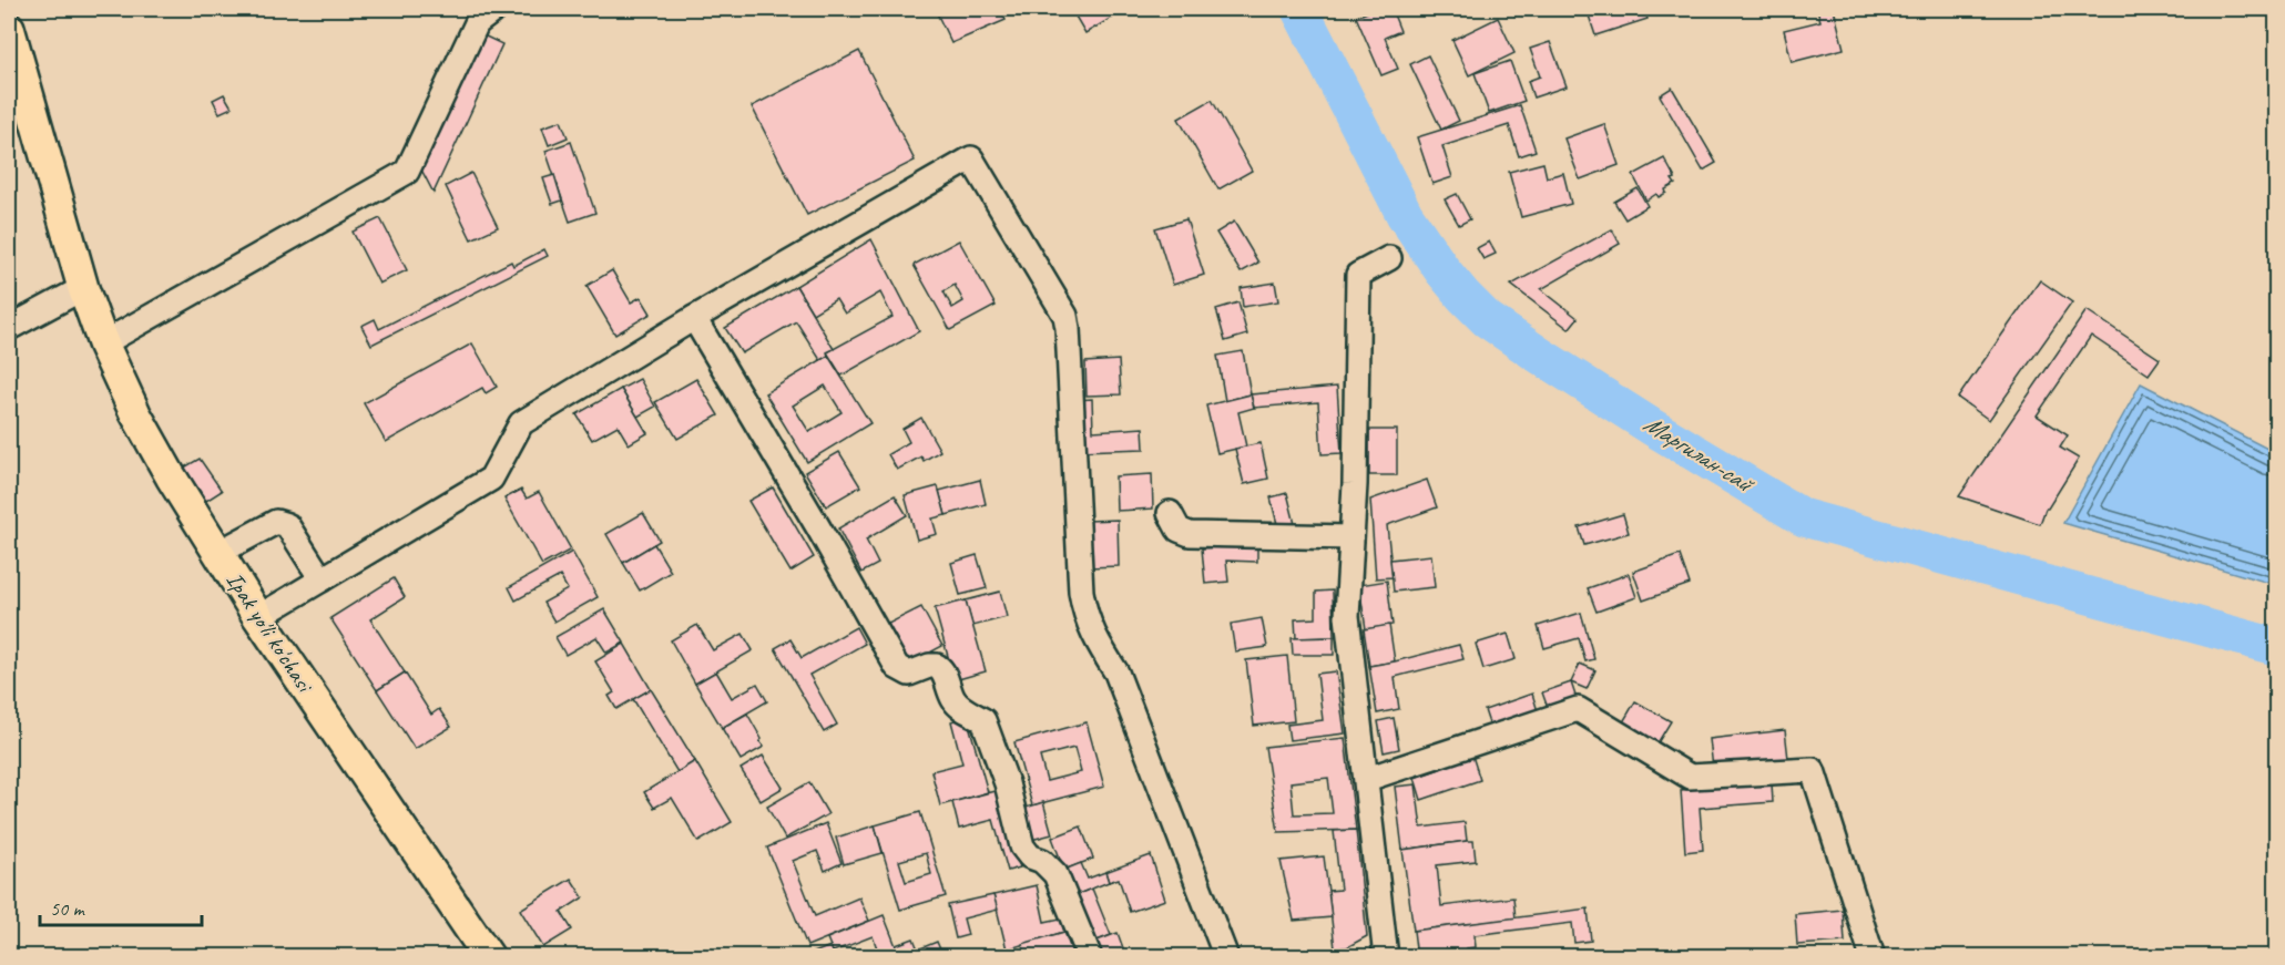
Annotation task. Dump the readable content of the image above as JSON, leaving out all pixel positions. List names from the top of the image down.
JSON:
{
  "streets": {
    "main road": ["Ipak yo'li ko'chasi"]
  },
  "water": ["Маргилан-сай"],
  "scale_bar": "50 m"
}
